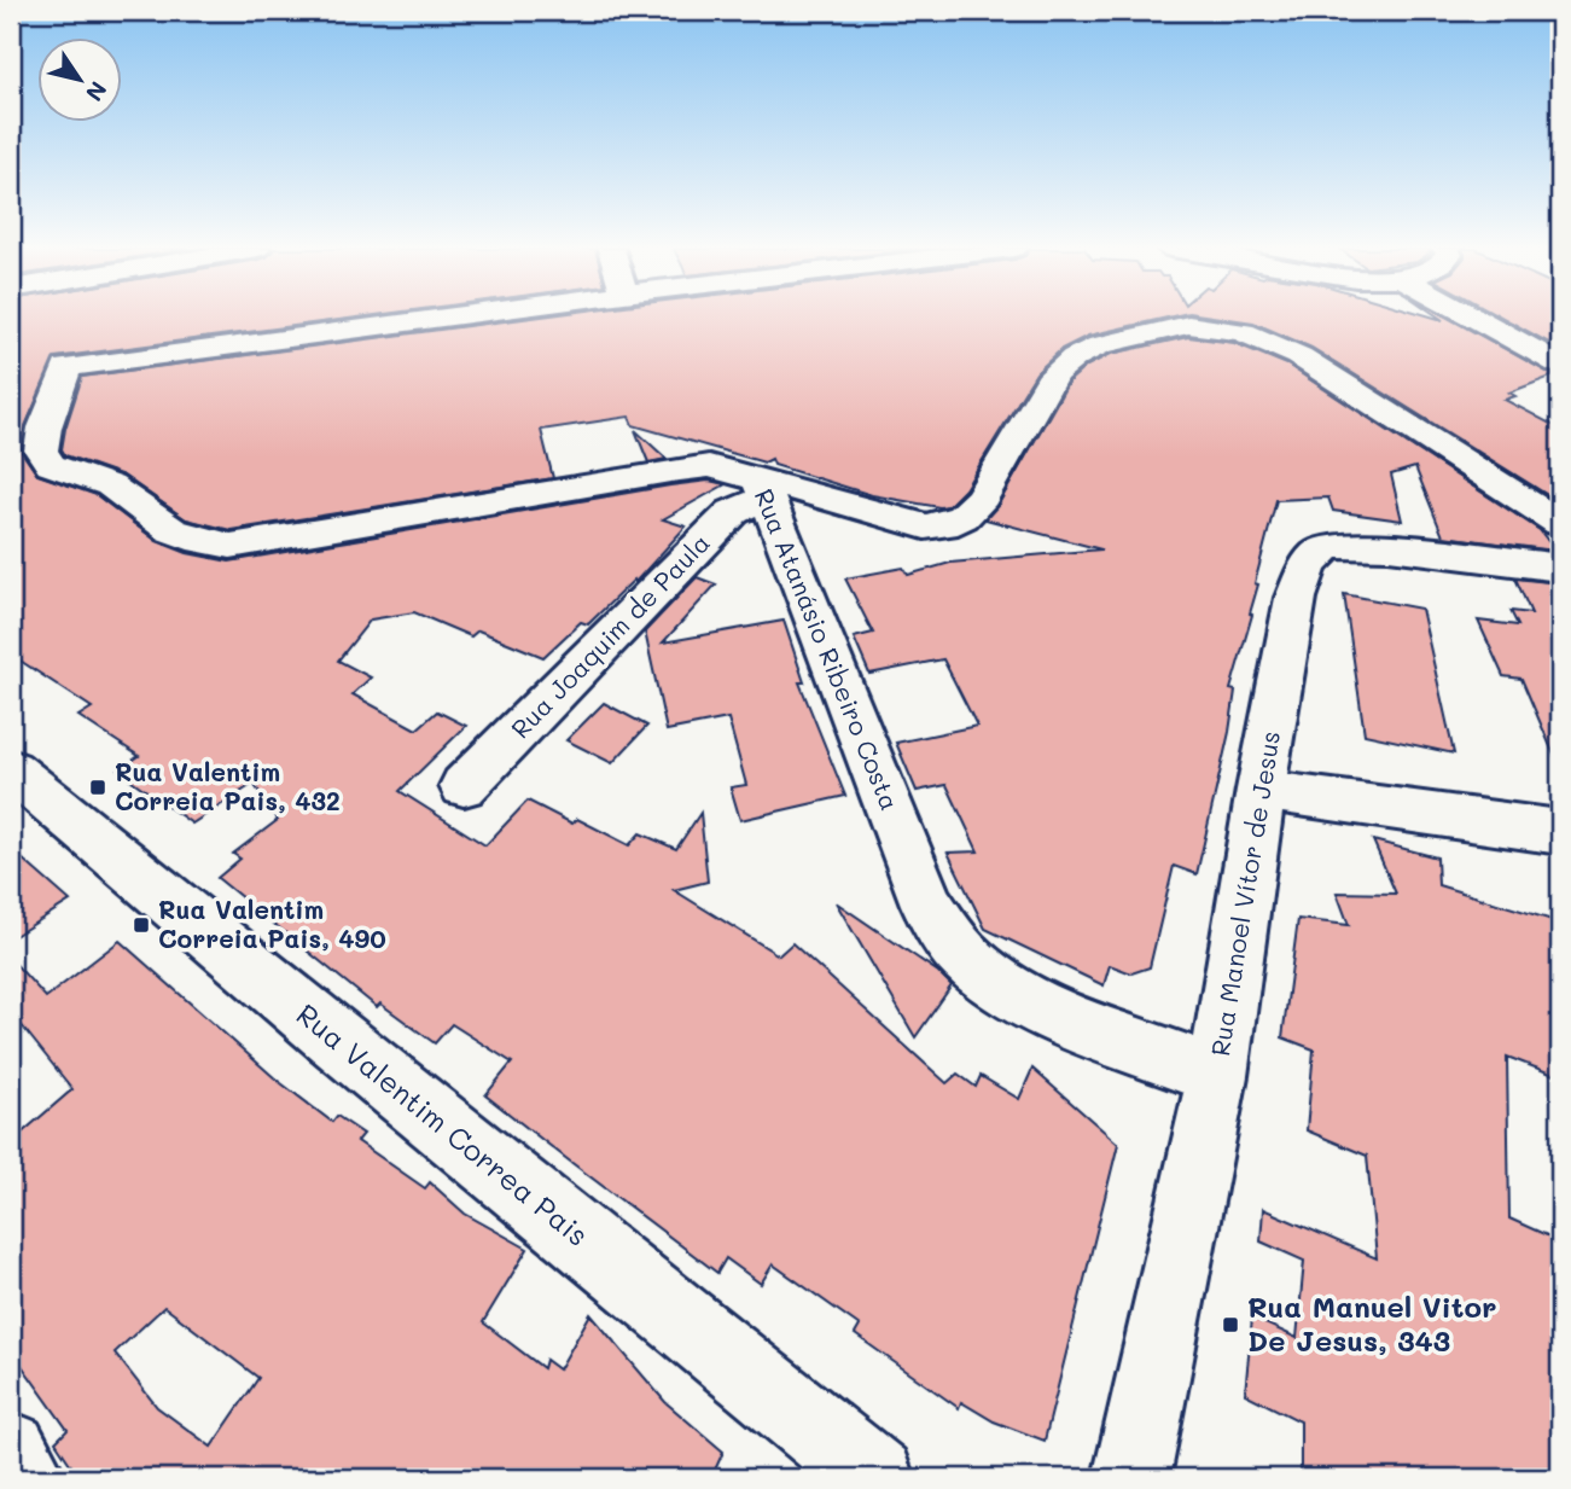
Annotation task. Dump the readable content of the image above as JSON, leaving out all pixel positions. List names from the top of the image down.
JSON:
{
  "streets": {
    "street": [
      "Rua Joaquim de Paula",
      "Rua Atanásio Ribeiro Costa",
      "Rua Manoel Vítor de Jesus",
      "Rua Valentim Correa Pais"
    ]
  },
  "crossings": [
    ["Rua Joaquim de Paula", "Rua Atanásio Ribeiro Costa"],
    ["Rua Atanásio Ribeiro Costa", "Rua Manoel Vítor de Jesus"]
  ],
  "places": {
    "transit": ["Rua Valentim Correia Pais, 432", "Rua Valentim Correia Pais, 490", "Rua Manuel Vitor De Jesus, 343"]
  },
  "north": "bottom right"
}
